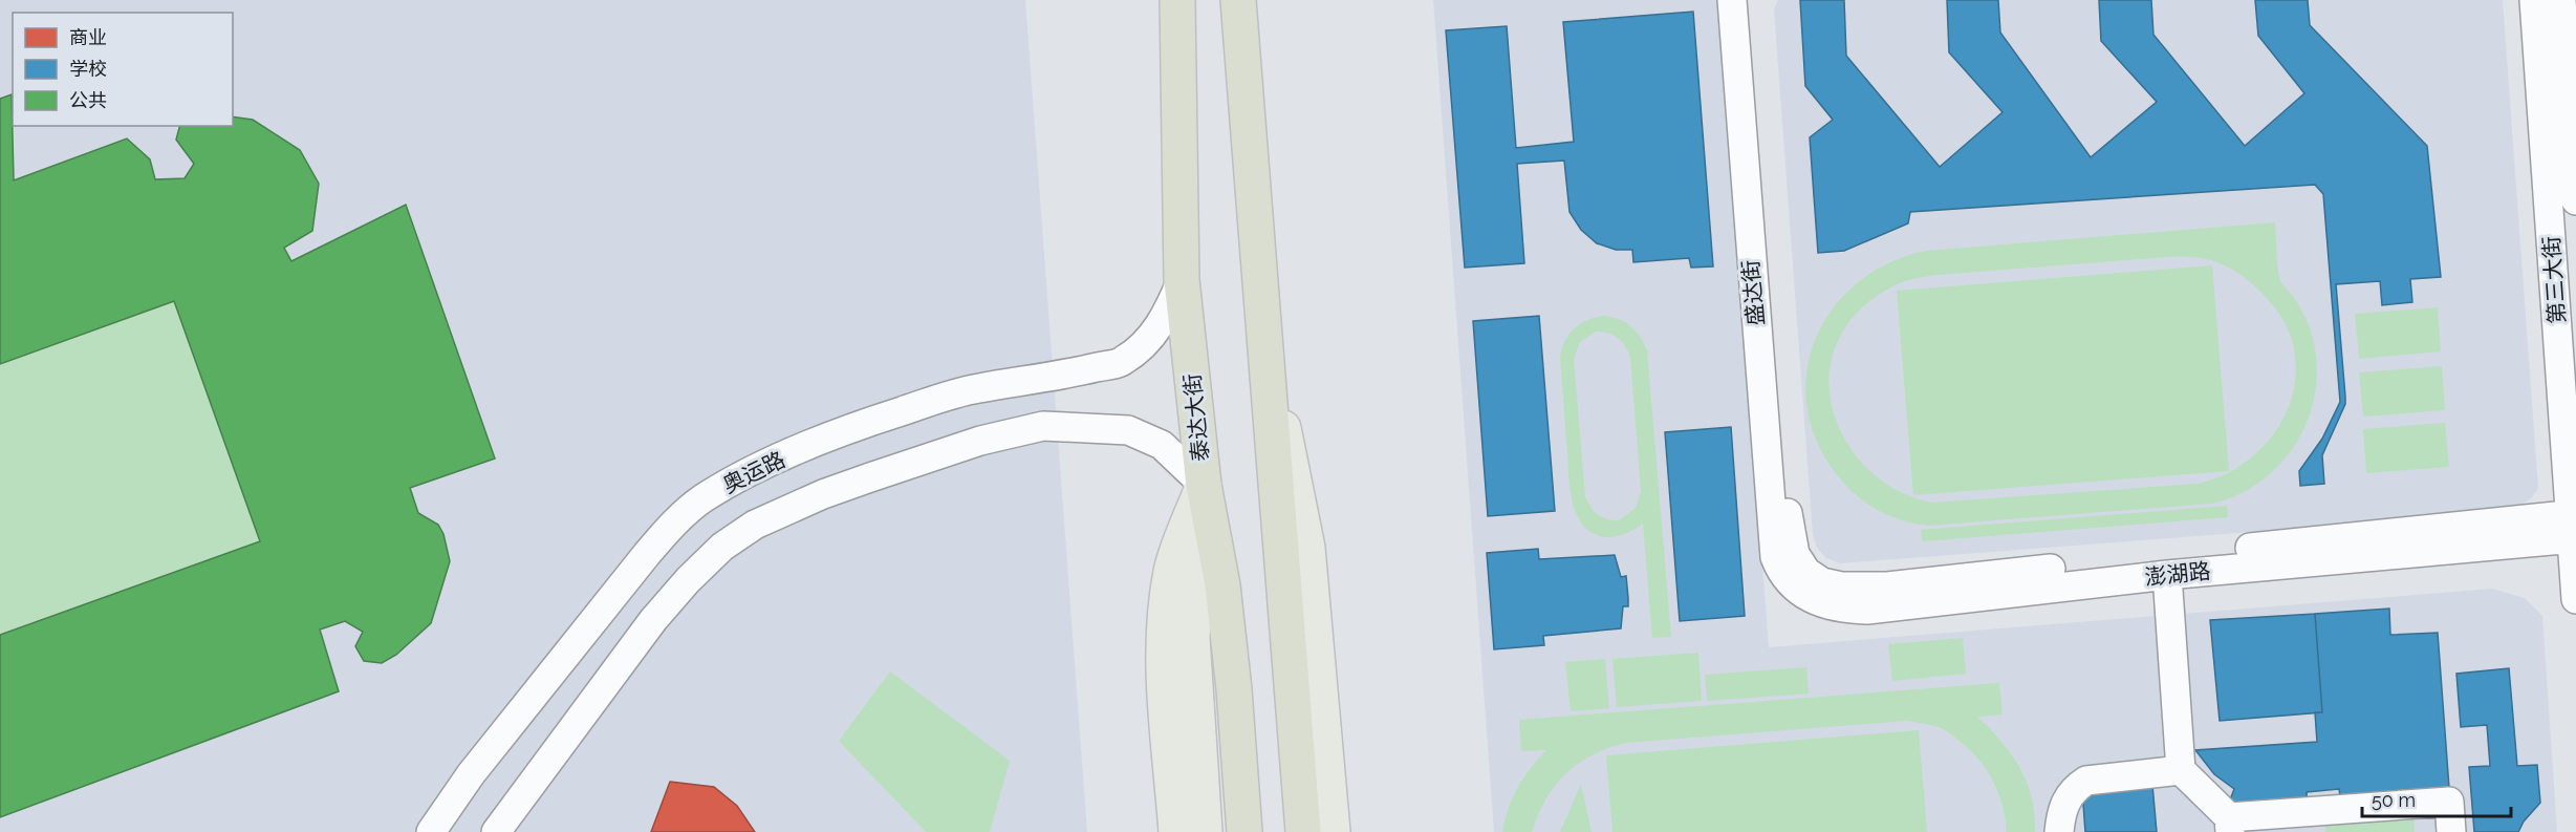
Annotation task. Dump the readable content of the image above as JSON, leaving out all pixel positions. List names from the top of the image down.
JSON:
{
  "streets": {
    "highway": ["泰达大街"],
    "street": [
      "第三大街",
      "盛达街",
      "奥运路",
      "澎湖路"
    ]
  },
  "crossings": [
    ["第三大街", "澎湖路"],
    ["盛达街", "澎湖路"],
    ["泰达大街", "奥运路"]
  ],
  "legend": ["商业", "学校", "公共"],
  "scale_bar": "50 m"
}
